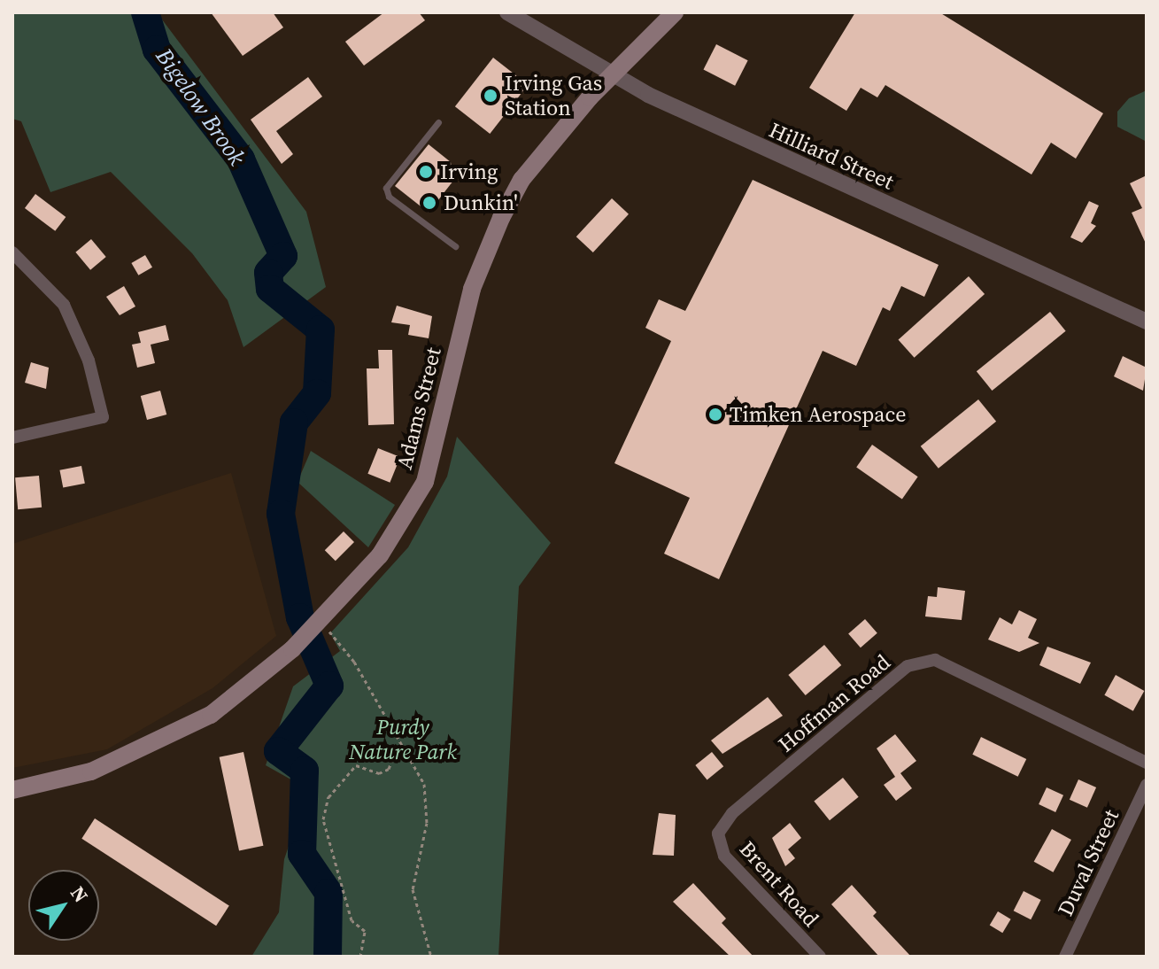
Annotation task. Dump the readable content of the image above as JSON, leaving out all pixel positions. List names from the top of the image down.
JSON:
{
  "streets": {
    "main road": ["Adams Street"],
    "street": [
      "Hilliard Street",
      "Hoffman Road",
      "Duval Street",
      "Brent Road"
    ]
  },
  "crossings": [
    ["Hilliard Street", "Adams Street"],
    ["Hoffman Road", "Brent Road"]
  ],
  "water": ["Bigelow Brook"],
  "parks": ["Purdy Nature Park"],
  "places": [
    "Irving Gas Station",
    "Irving",
    "Dunkin'",
    "Timken Aerospace"
  ],
  "north": "top right"
}
